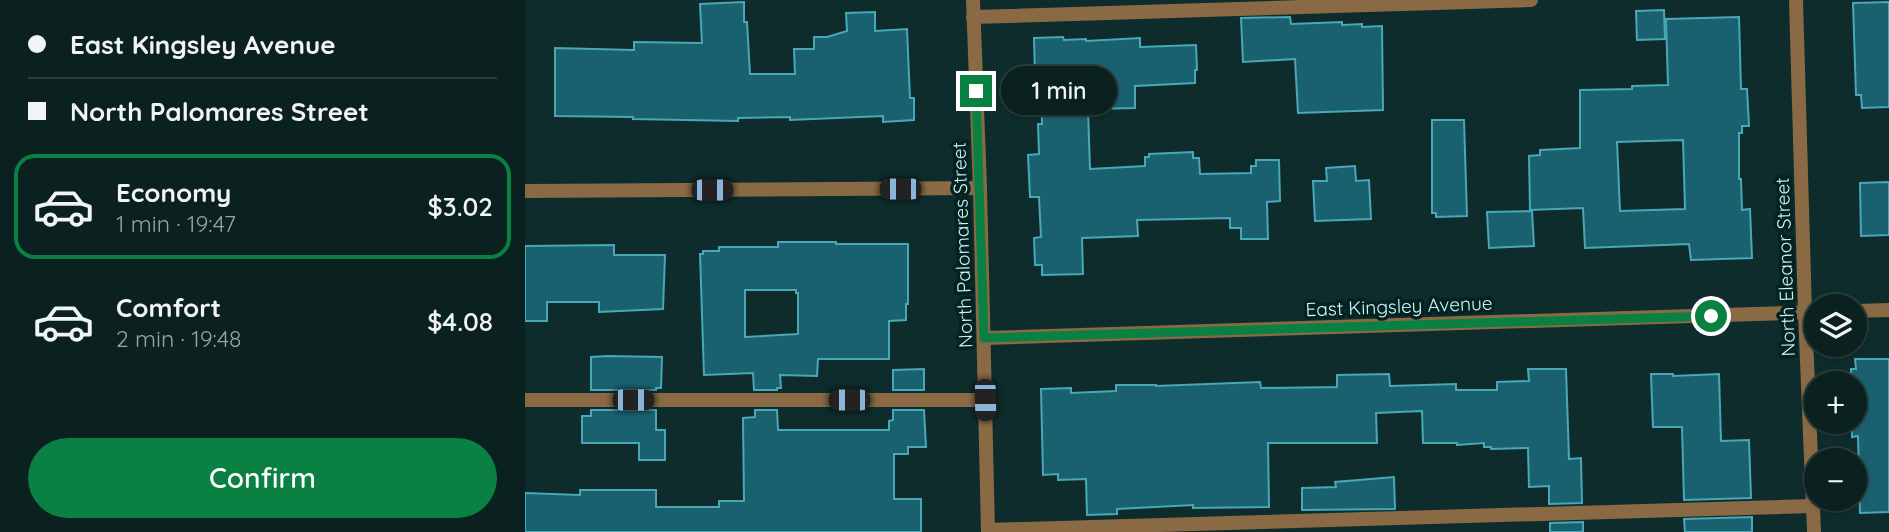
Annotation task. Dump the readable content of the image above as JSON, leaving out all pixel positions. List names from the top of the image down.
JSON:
{
  "streets": {
    "street": ["North Palomares Street", "North Eleanor Street", "East Kingsley Avenue"]
  },
  "crossings": [
    ["North Palomares Street", "East Kingsley Avenue"]
  ],
  "page": {
    "banner": ["East Kingsley Avenue", "North Palomares Street"],
    "bubble": "1 min",
    "list": [
      {
        "name": "Economy",
        "note": "1 min · 19:47",
        "value": "$3.02"
      },
      {
        "name": "Comfort",
        "note": "2 min · 19:48",
        "value": "$4.08"
      }
    ],
    "map_buttons": ["+", "−"],
    "buttons": "Confirm"
  }
}
